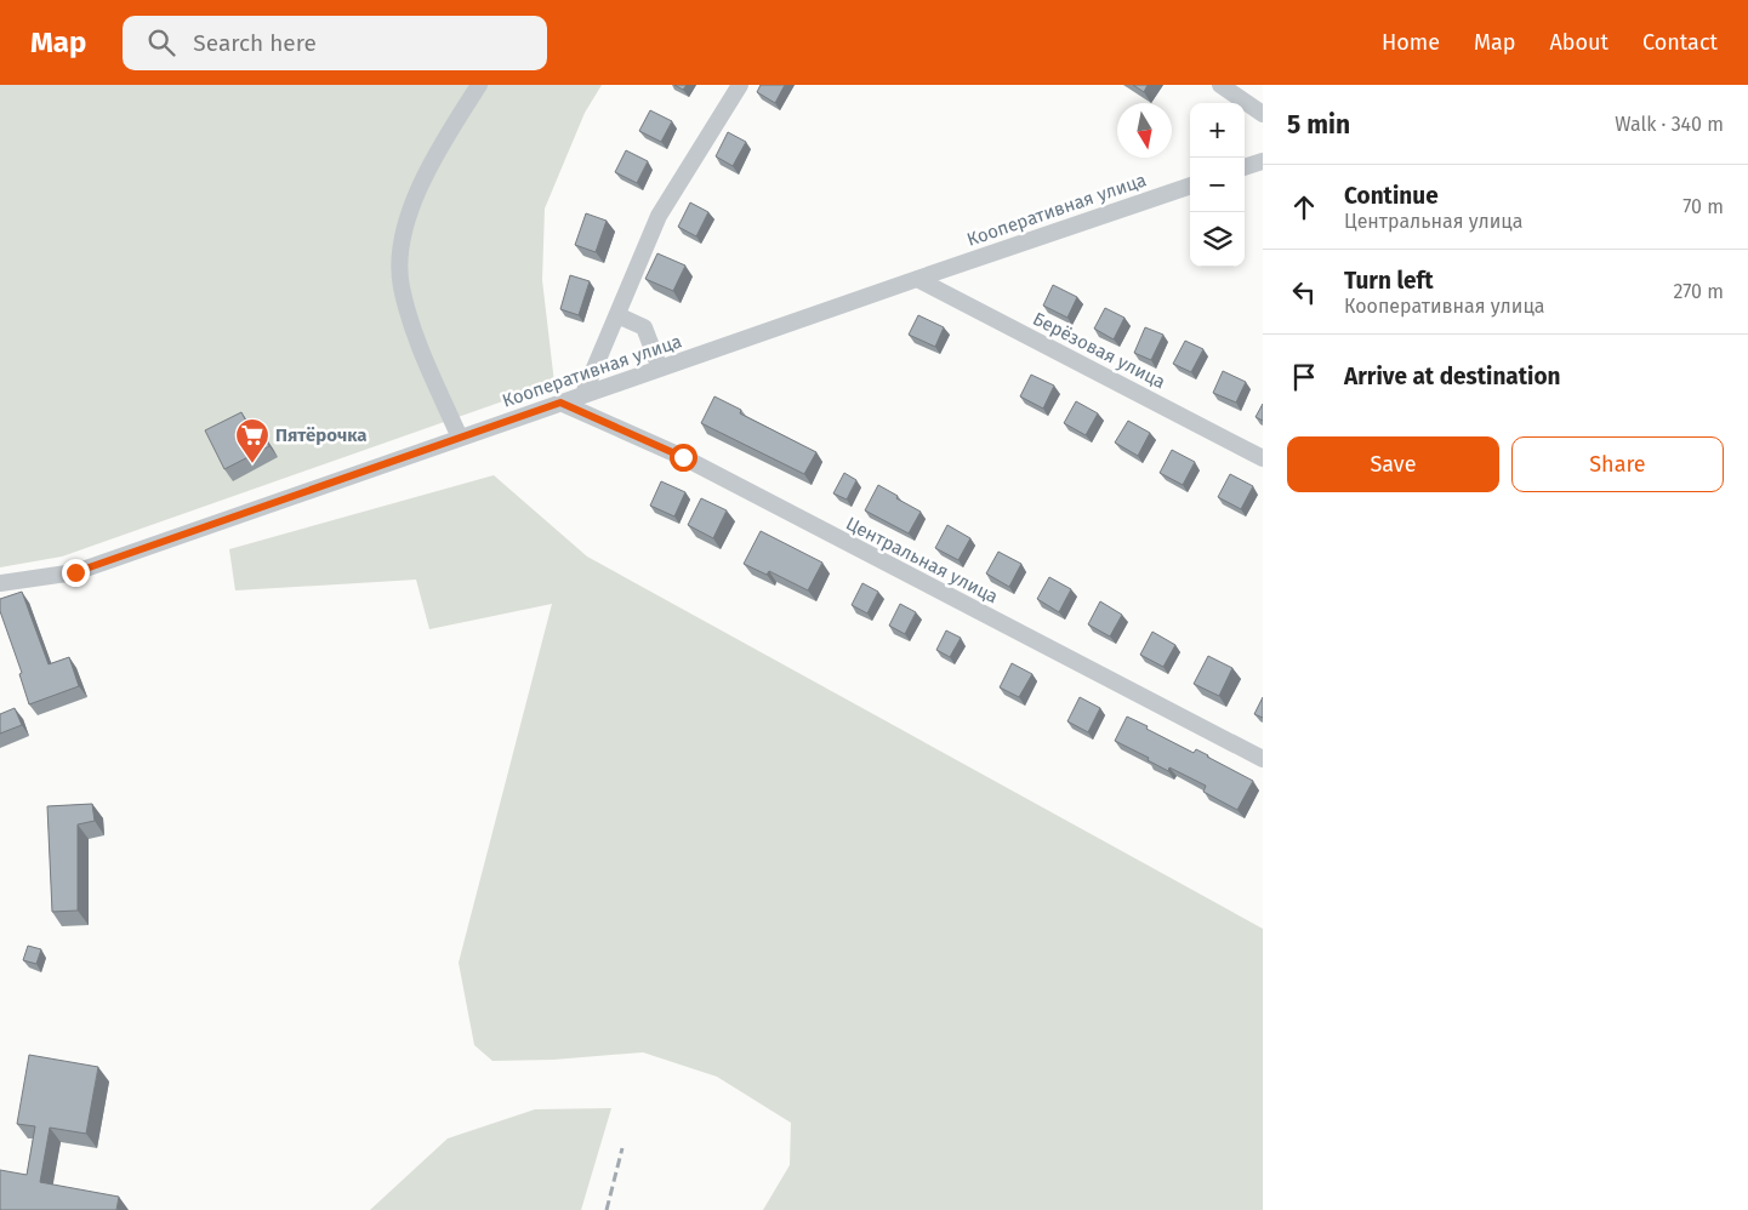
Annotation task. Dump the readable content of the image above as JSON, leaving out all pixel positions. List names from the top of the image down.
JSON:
{
  "streets": {
    "street": ["Кооперативная улица", "Берёзовая улица", "Центральная улица"]
  },
  "crossings": [
    ["Кооперативная улица", "Берёзовая улица"],
    ["Кооперативная улица", "Центральная улица"]
  ],
  "places": {
    "supermarket": ["Пятёрочка"]
  },
  "north": "bottom",
  "page": {
    "header": "Map",
    "search": "Search here",
    "nav": [
      "Home",
      "Map",
      "About",
      "Contact"
    ],
    "heading": ["5 min", "Walk · 340 m"],
    "map_buttons": ["+", "−"],
    "list": [
      ["Continue", "Центральная улица", "70 m"],
      ["Turn left", "Кооперативная улица", "270 m"],
      "Arrive at destination"
    ],
    "buttons": ["Save", "Share"]
  }
}
